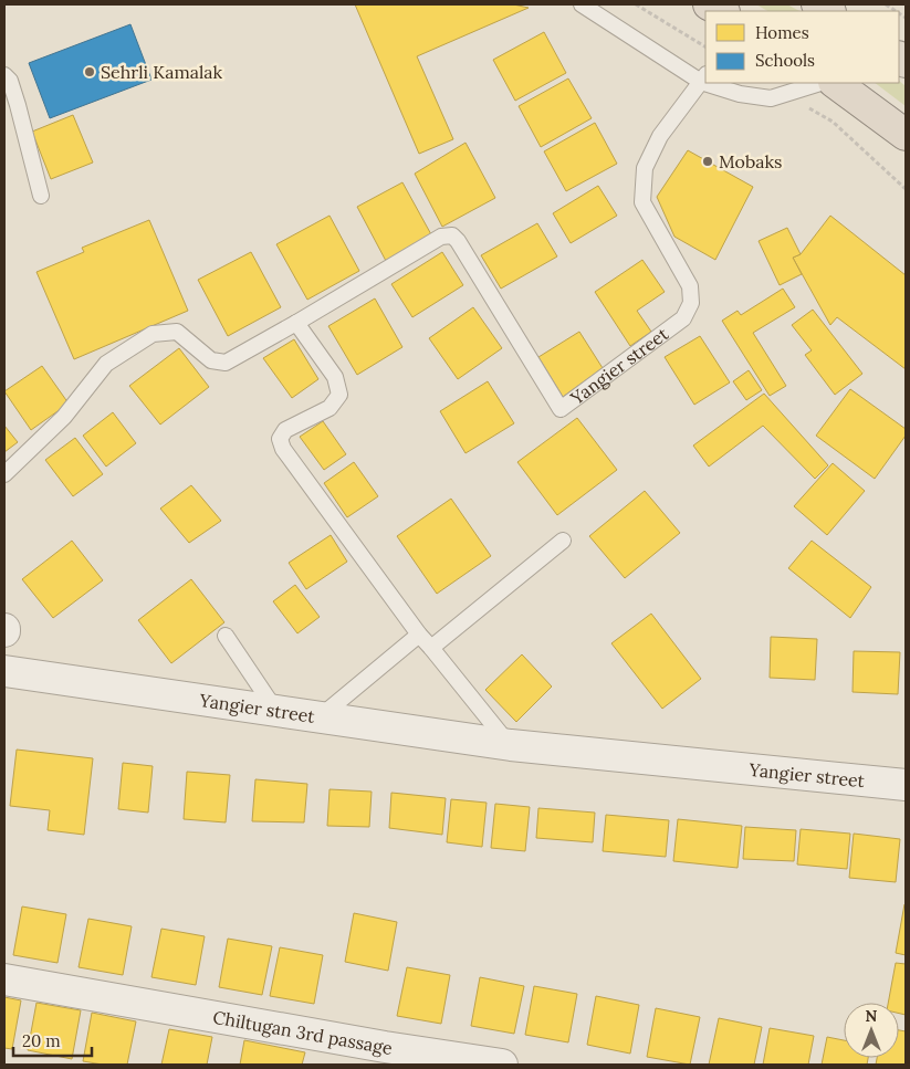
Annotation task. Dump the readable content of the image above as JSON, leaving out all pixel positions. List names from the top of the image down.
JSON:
{
  "streets": {
    "street": ["Yangier street", "Chiltugan 3rd passage"]
  },
  "places": ["Sehrli Kamalak", "Mobaks"],
  "legend": ["Homes", "Schools"],
  "scale_bar": "20 m",
  "north": "top"
}
